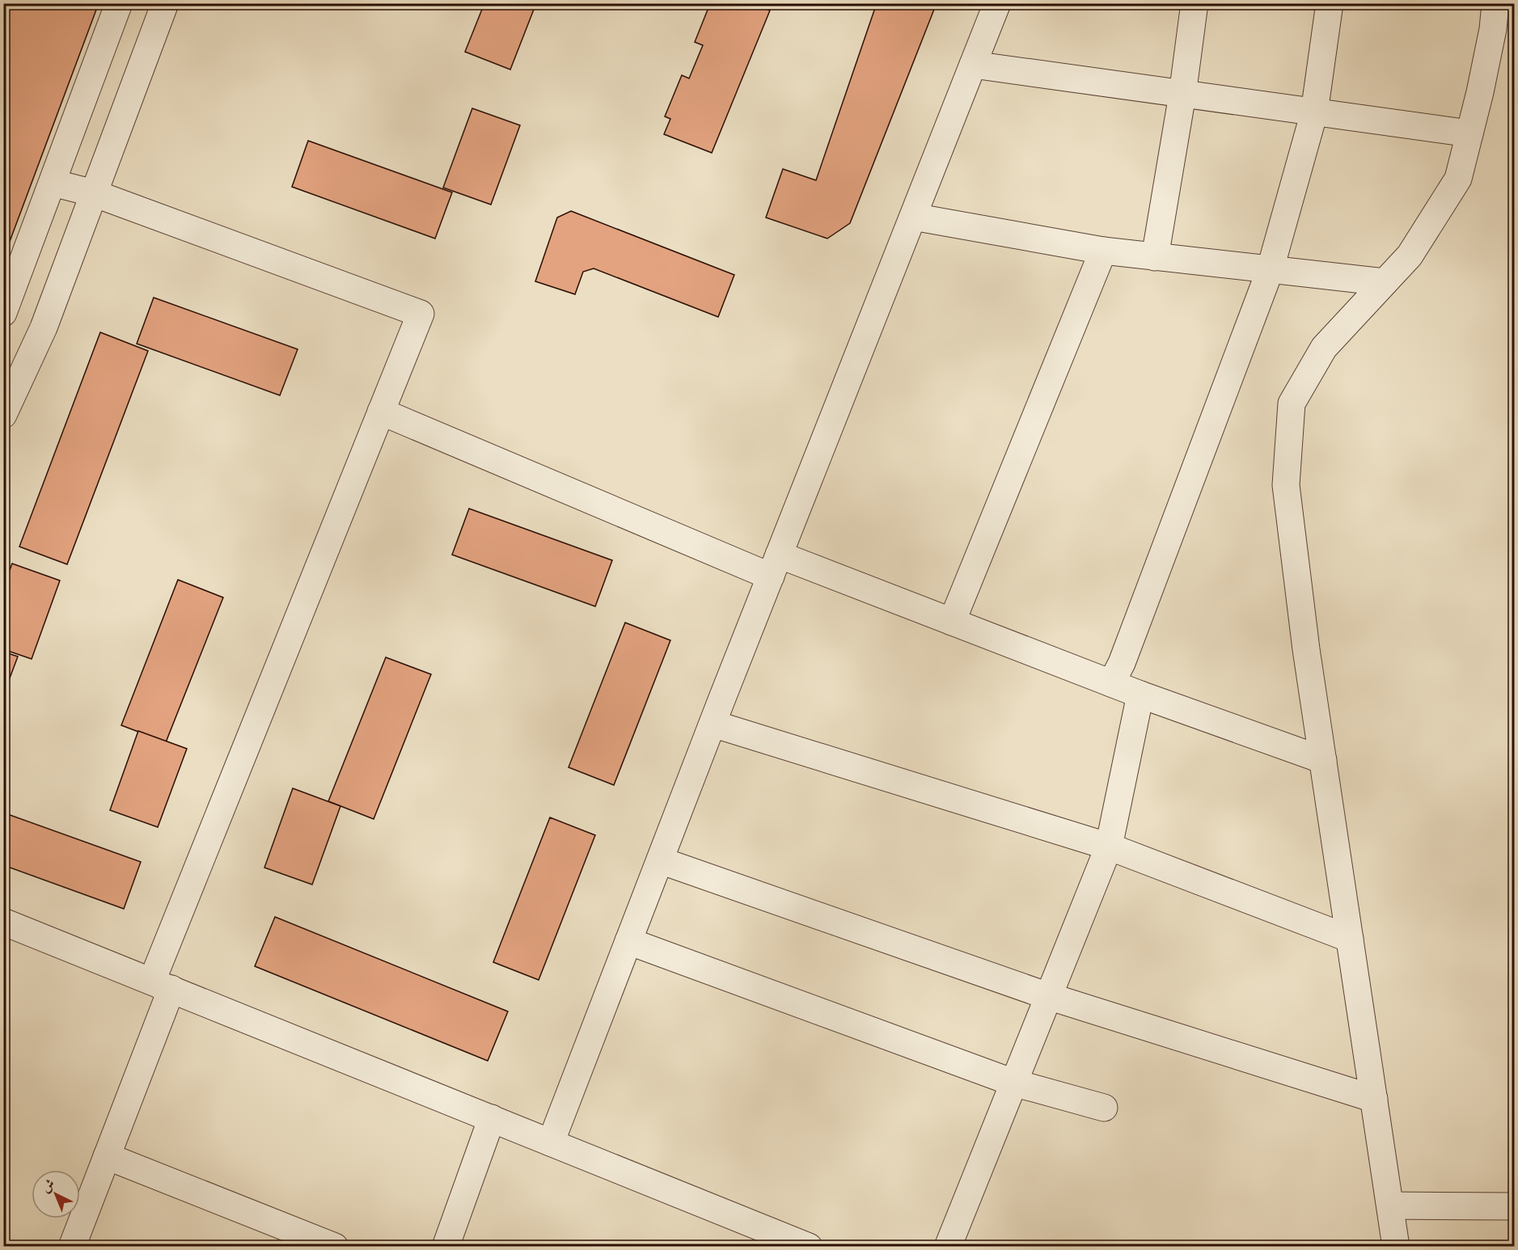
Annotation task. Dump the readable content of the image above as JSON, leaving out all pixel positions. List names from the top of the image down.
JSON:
{
  "north": "top left"
}
